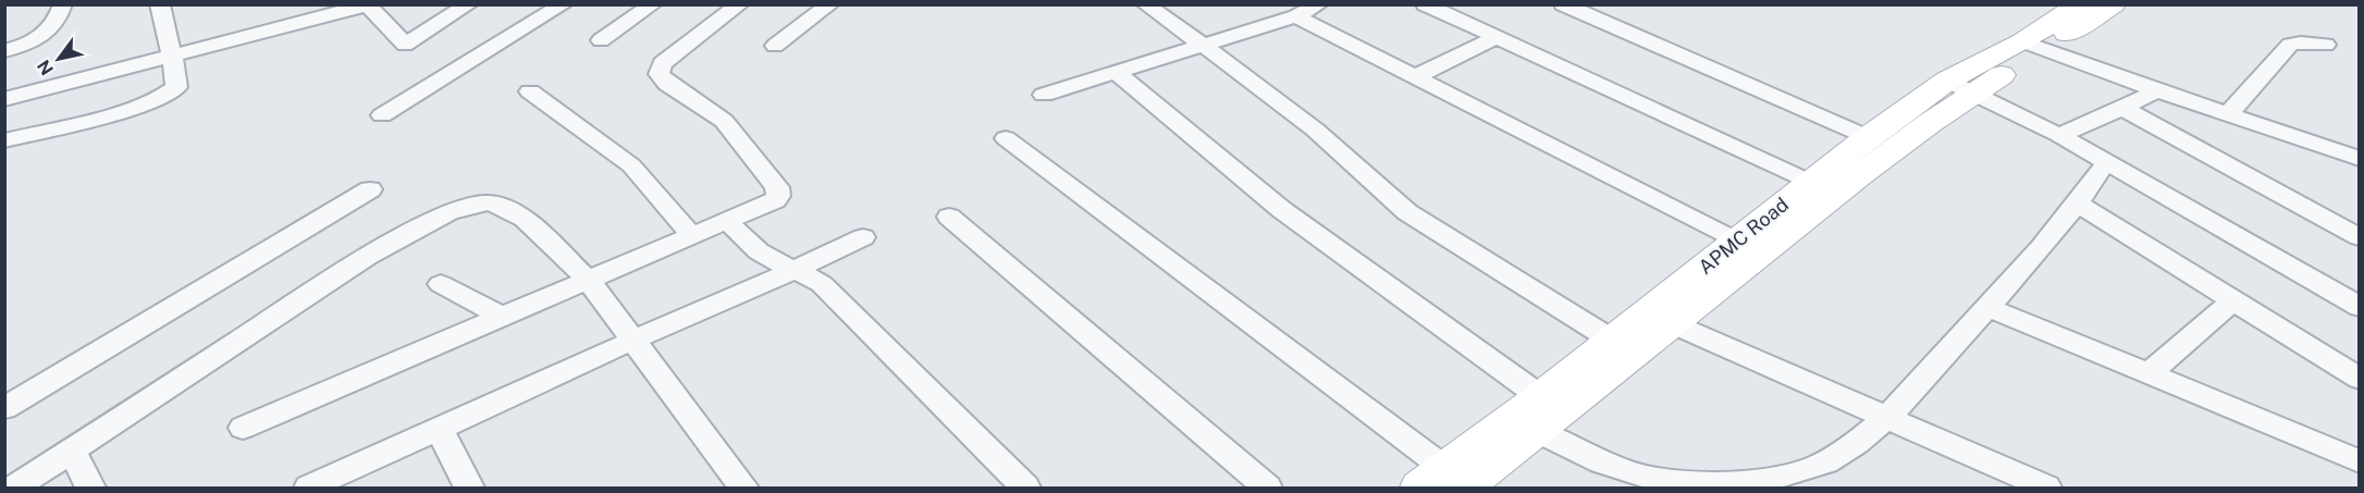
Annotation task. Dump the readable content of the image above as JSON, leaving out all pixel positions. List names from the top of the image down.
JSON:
{
  "streets": {
    "street": ["APMC Road"]
  },
  "north": "bottom left"
}
